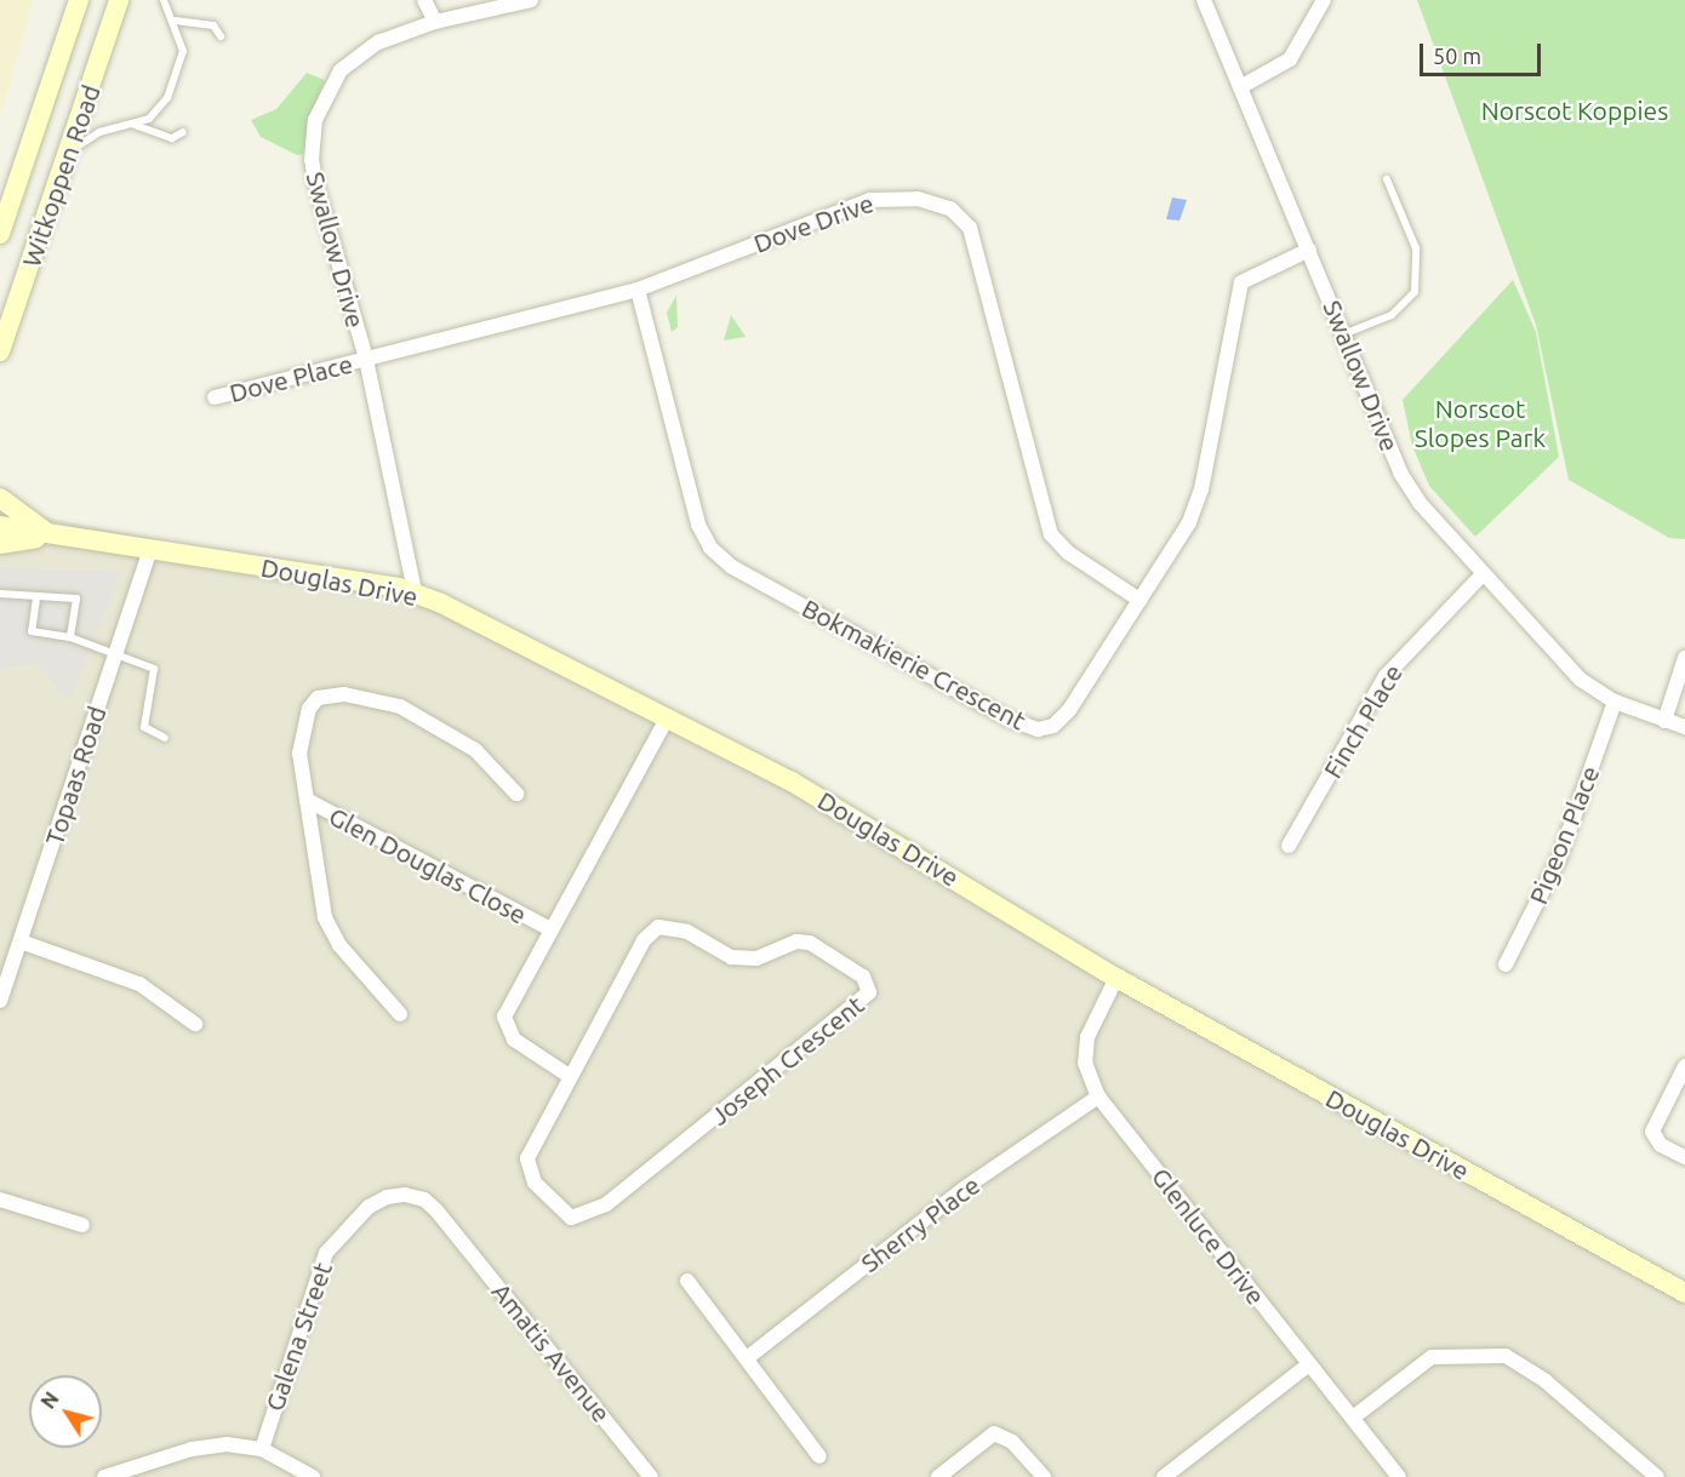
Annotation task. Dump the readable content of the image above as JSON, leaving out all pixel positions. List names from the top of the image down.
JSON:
{
  "streets": {
    "street": [
      "Witkoppen Road",
      "Dove Drive",
      "Swallow Drive",
      "Dove Place",
      "Douglas Drive",
      "Bokmakierie Crescent",
      "Finch Place",
      "Topaas Road",
      "Pigeon Place",
      "Glen Douglas Close",
      "Joseph Crescent",
      "Sherry Place",
      "Glenluce Drive",
      "Galena Street",
      "Amatis Avenue"
    ]
  },
  "crossings": [
    ["Dove Drive", "Swallow Drive"],
    ["Dove Drive", "Dove Place"],
    ["Dove Drive", "Bokmakierie Crescent"],
    ["Swallow Drive", "Dove Place"],
    ["Swallow Drive", "Douglas Drive"],
    ["Swallow Drive", "Bokmakierie Crescent"],
    ["Swallow Drive", "Finch Place"],
    ["Swallow Drive", "Pigeon Place"],
    ["Douglas Drive", "Topaas Road"],
    ["Douglas Drive", "Glenluce Drive"],
    ["Sherry Place", "Glenluce Drive"],
    ["Galena Street", "Amatis Avenue"]
  ],
  "parks": ["Norscot Koppies", "Norscot Slopes Park"],
  "scale_bar": "50 m",
  "north": "top left"
}
